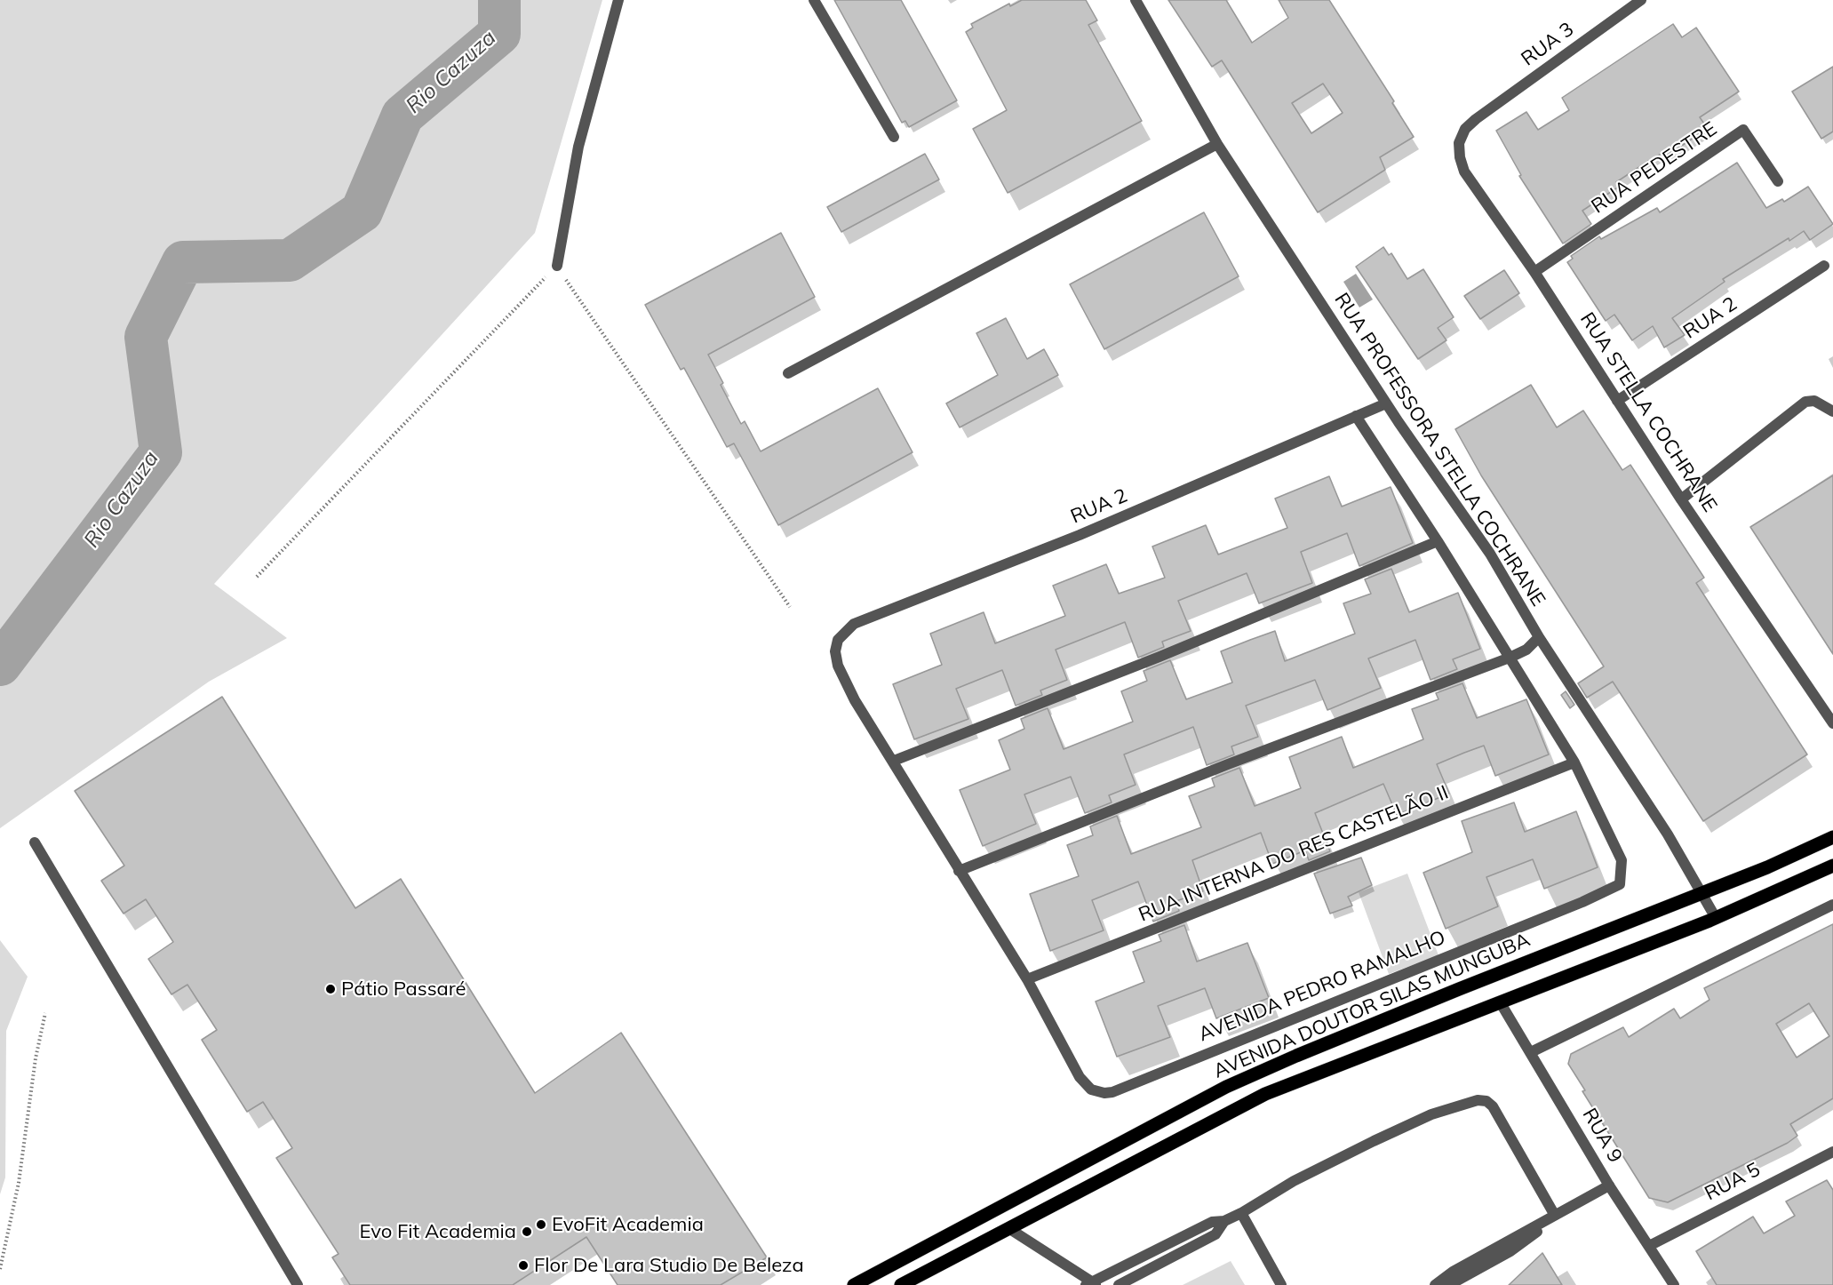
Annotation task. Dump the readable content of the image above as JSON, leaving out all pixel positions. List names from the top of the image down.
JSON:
{
  "streets": {
    "main road": ["AVENIDA DOUTOR SILAS MUNGUBA"],
    "street": [
      "RUA 3",
      "RUA PEDESTRE",
      "RUA 2",
      "RUA STELLA COCHRANE",
      "RUA PROFESSORA STELLA COCHRANE",
      "RUA INTERNA DO RES CASTELÃO II",
      "AVENIDA PEDRO RAMALHO",
      "RUA 9",
      "RUA 5"
    ]
  },
  "crossings": [
    ["RUA 3", "RUA STELLA COCHRANE"],
    ["RUA PEDESTRE", "RUA STELLA COCHRANE"],
    ["RUA 2", "RUA STELLA COCHRANE"],
    ["RUA 2", "RUA PROFESSORA STELLA COCHRANE"],
    ["RUA PROFESSORA STELLA COCHRANE", "AVENIDA DOUTOR SILAS MUNGUBA"],
    ["RUA INTERNA DO RES CASTELÃO II", "AVENIDA PEDRO RAMALHO"],
    ["AVENIDA DOUTOR SILAS MUNGUBA", "RUA 9"],
    ["RUA 9", "RUA 5"]
  ],
  "water": ["Rio Cazuza"],
  "places": [
    "Pátio Passaré",
    "EvoFit Academia",
    "Evo Fit Academia",
    "Flor De Lara Studio De Beleza"
  ]
}
